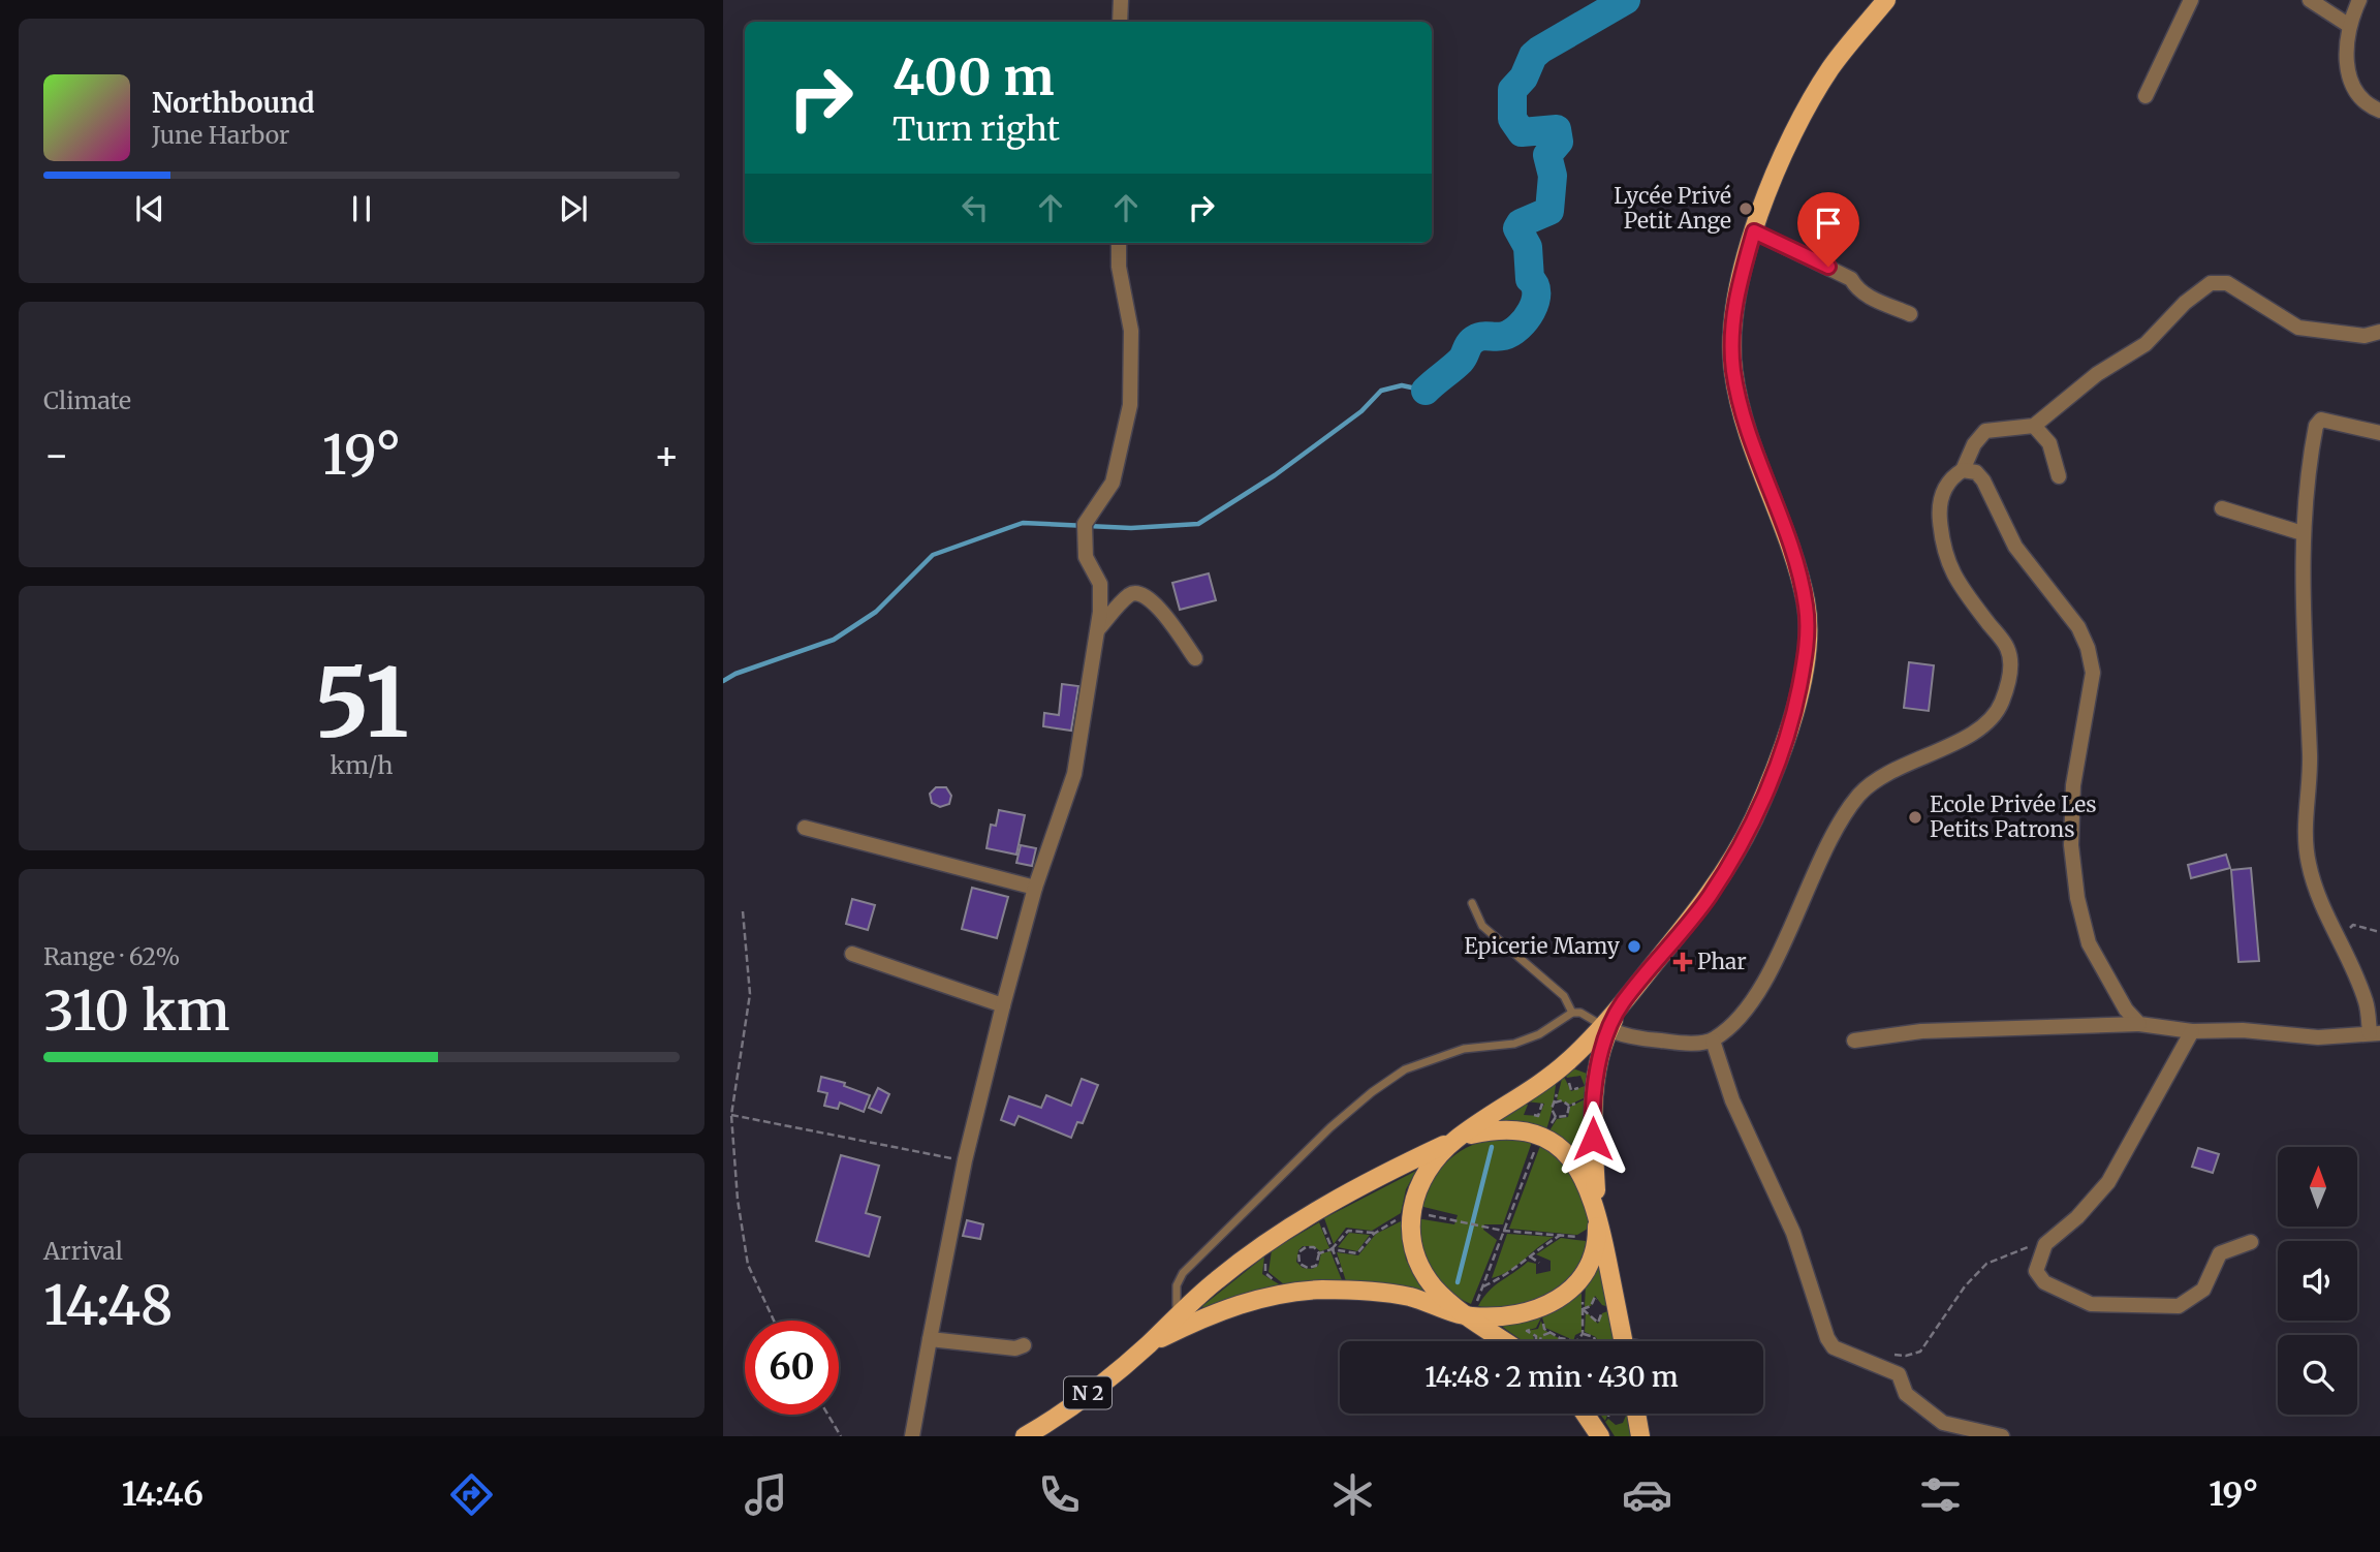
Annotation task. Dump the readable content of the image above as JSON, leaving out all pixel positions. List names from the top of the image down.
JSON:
{
  "streets": {
    "main road": ["N 2"]
  },
  "places": {
    "other": ["Lycée Privé Petit Ange", "Ecole Privée Les Petits Patrons", "Epicerie Mamy"],
    "health": ["Phar"]
  },
  "north": "top",
  "page": {
    "turn": ["400 m", "Turn right"],
    "song": ["Northbound", "June Harbor"],
    "tile": [
      "Climate",
      ["51", "km/h"],
      ["Range · 62%", "310 km"],
      ["Arrival", "14:48"]
    ],
    "heat": ["−", "19°", "+"],
    "limit": "60",
    "trip": "14:48 · 2 min · 430 m",
    "tabs": ["14:46", "19°"]
  }
}
